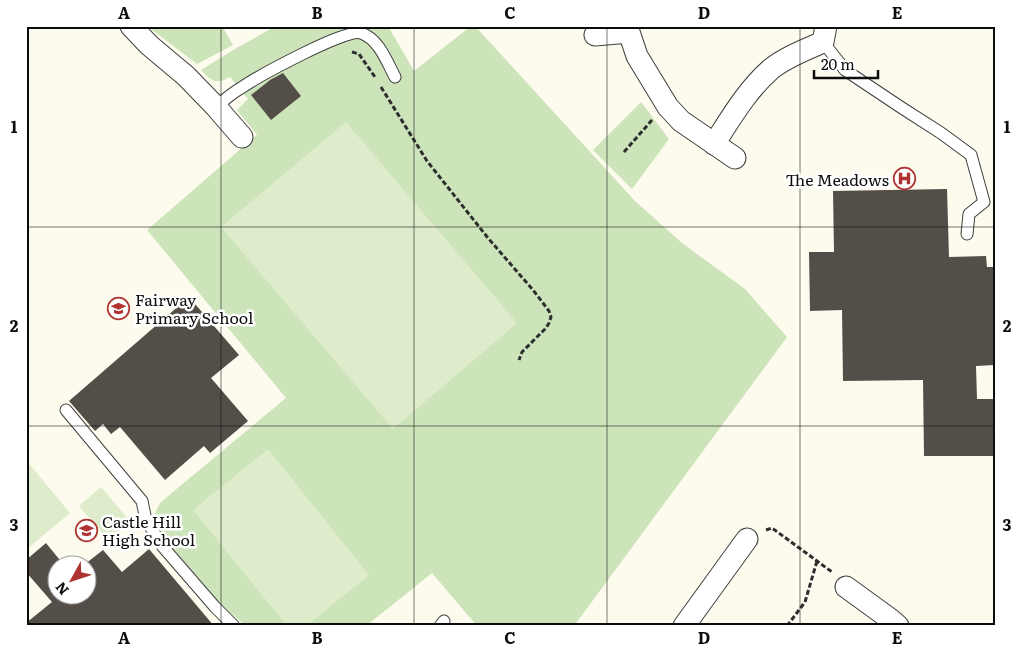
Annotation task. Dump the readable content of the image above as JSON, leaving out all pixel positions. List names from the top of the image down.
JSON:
{
  "places": {
    "hospital": ["The Meadows"],
    "school or university": ["Fairway Primary School", "Castle Hill High School"]
  },
  "scale_bar": "20 m",
  "north": "bottom left",
  "grid": {
    "columns": [
      "A",
      "B",
      "C",
      "D",
      "E"
    ],
    "rows": ["1", "2", "3"]
  }
}
